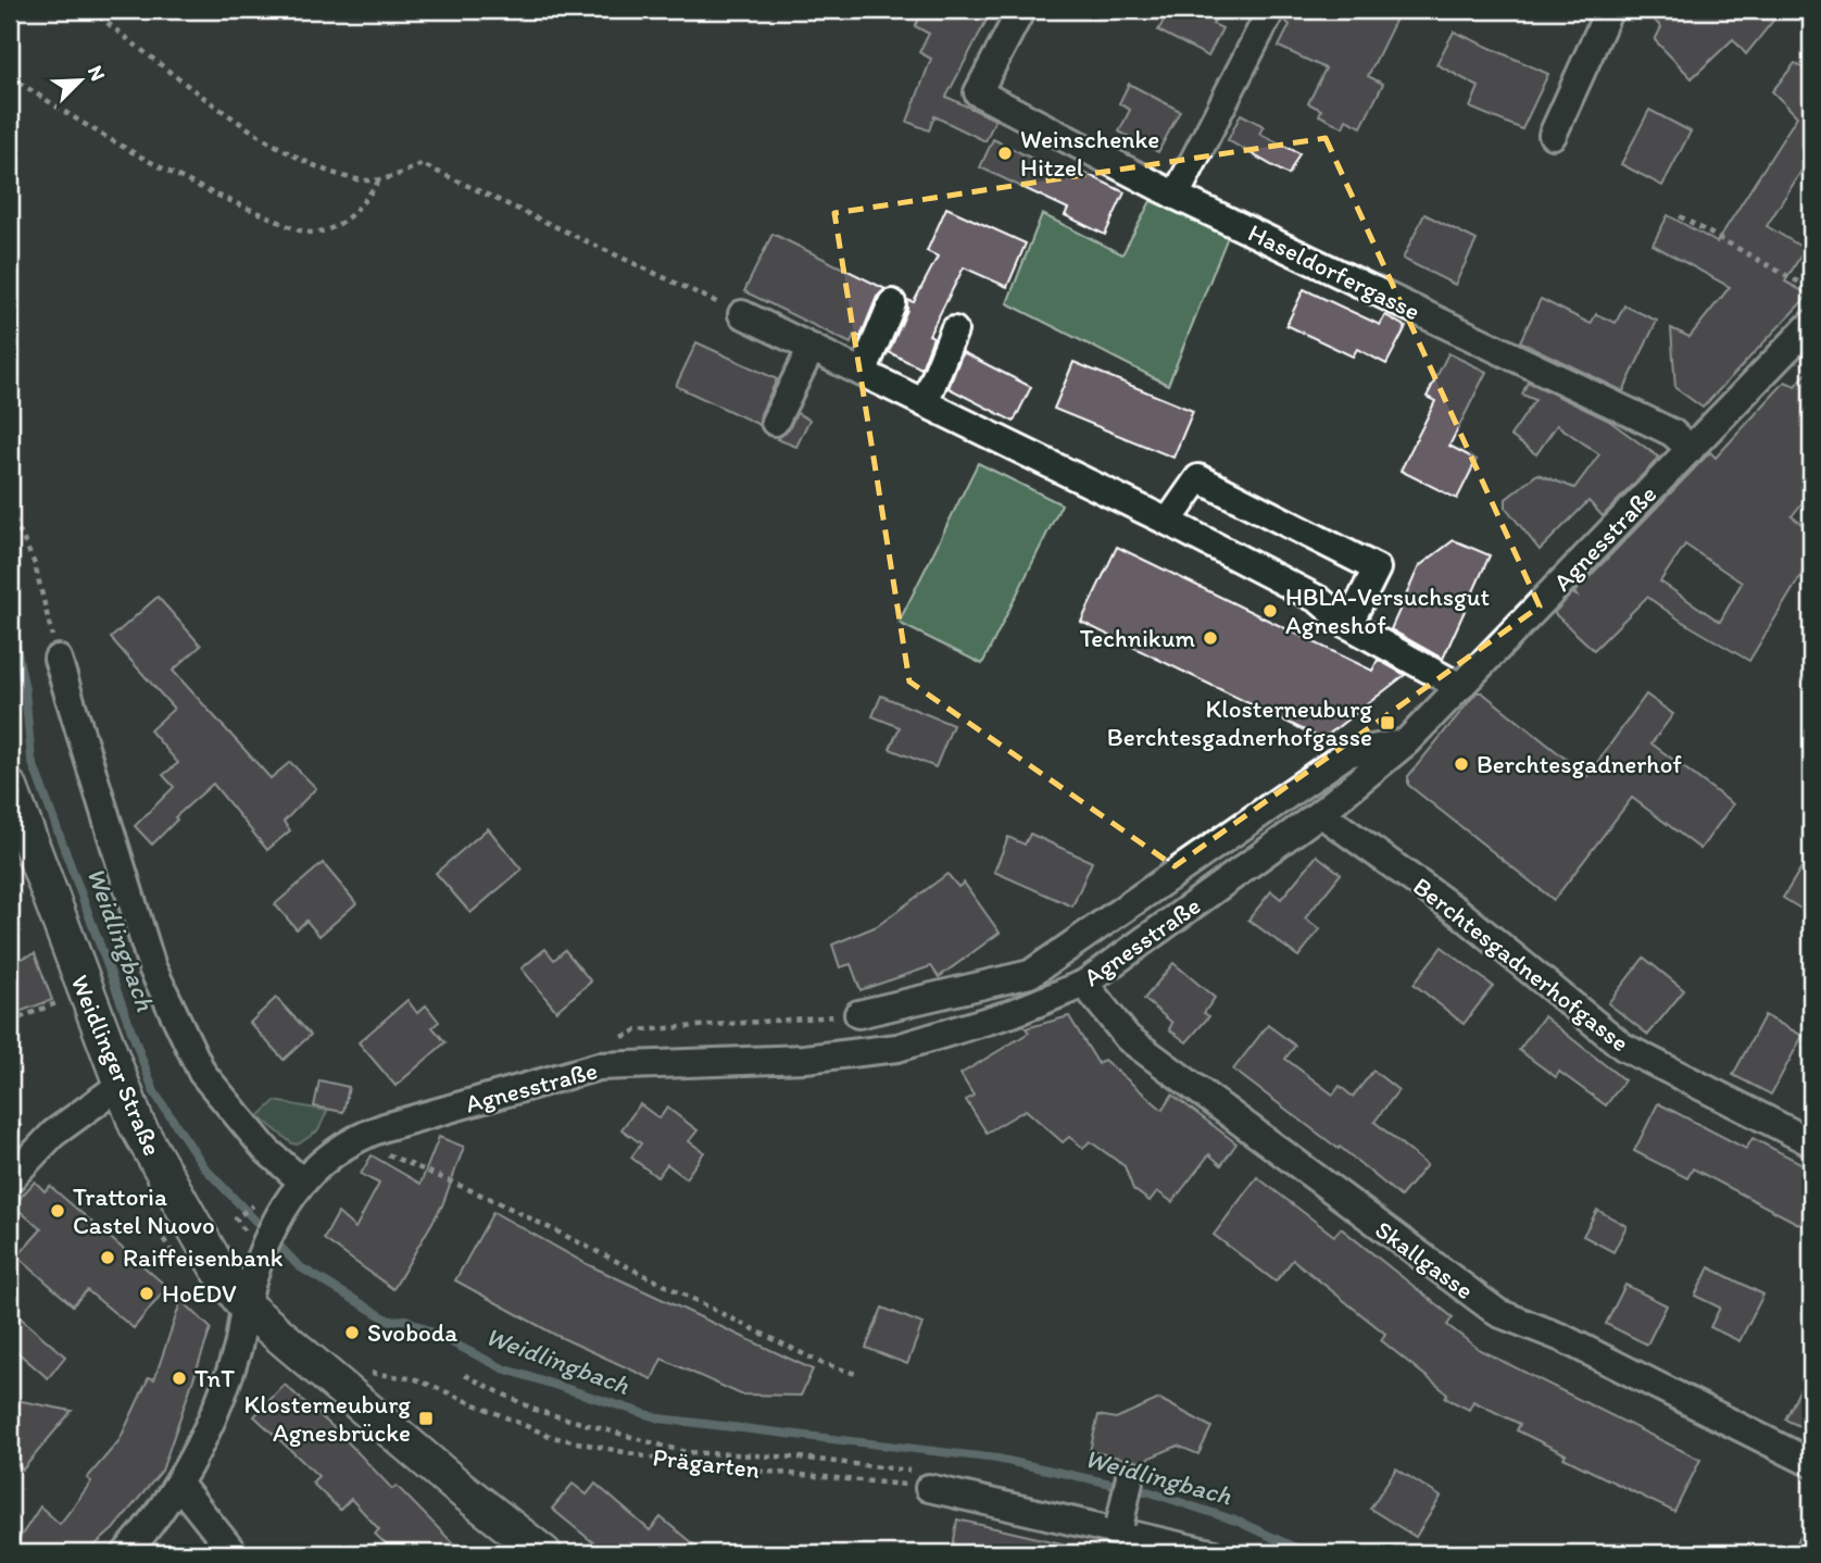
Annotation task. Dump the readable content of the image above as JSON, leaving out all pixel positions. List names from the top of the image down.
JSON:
{
  "streets": {
    "main road": ["Weidlinger Straße"],
    "street": [
      "Haseldorfergasse",
      "Agnesstraße",
      "Berchtesgadnerhofgasse",
      "Skallgasse"
    ],
    "path": ["Prägarten"]
  },
  "crossings": [
    ["Haseldorfergasse", "Agnesstraße"],
    ["Agnesstraße", "Berchtesgadnerhofgasse"],
    ["Agnesstraße", "Weidlinger Straße"],
    ["Agnesstraße", "Skallgasse"]
  ],
  "water": ["Weidlingbach"],
  "places": {
    "other": [
      "Weinschenke Hitzel",
      "HBLA-Versuchsgut Agneshof",
      "Technikum",
      "Berchtesgadnerhof",
      "Trattoria Castel Nuovo",
      "Raiffeisenbank",
      "HoEDV",
      "Svoboda",
      "TnT"
    ],
    "transit": ["Klosterneuburg Berchtesgadnerhofgasse", "Klosterneuburg Agnesbrücke"]
  },
  "north": "top right"
}
